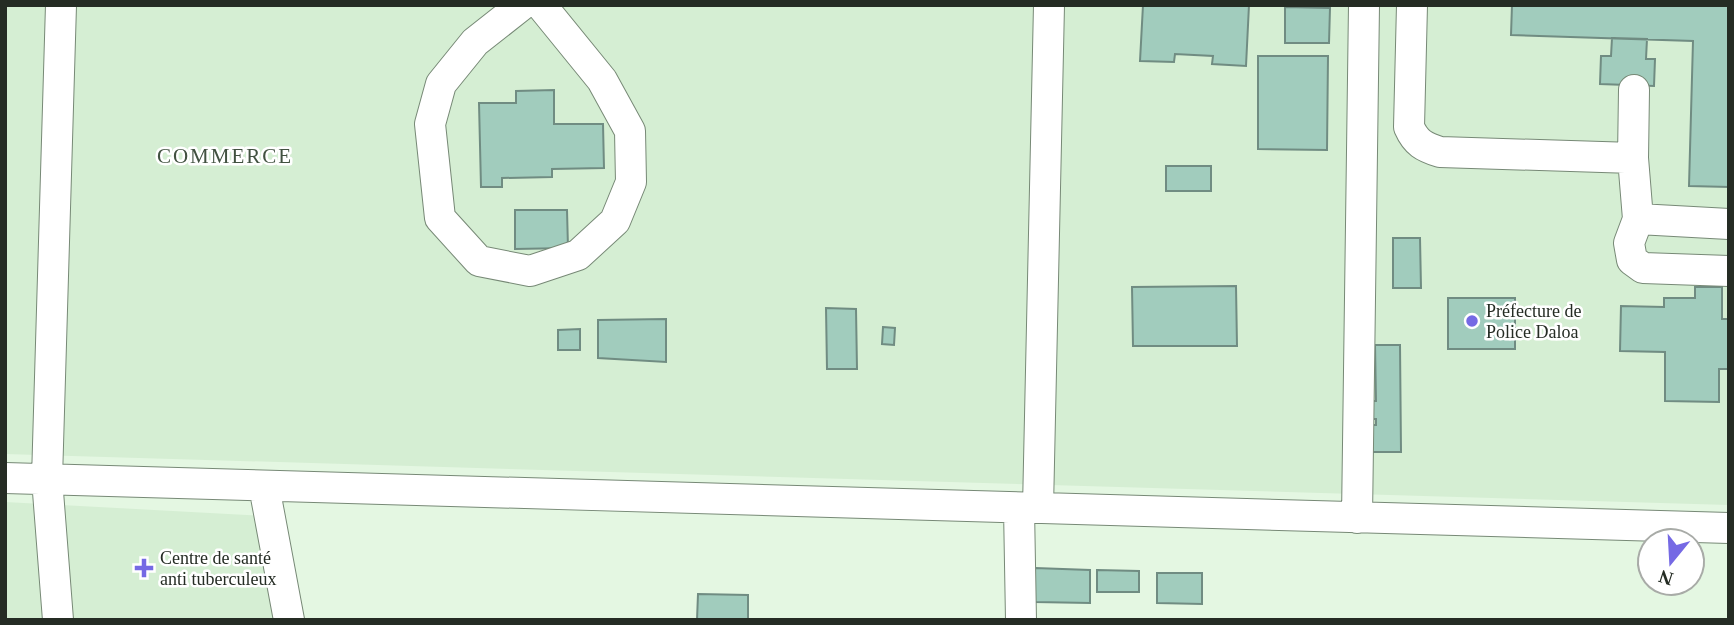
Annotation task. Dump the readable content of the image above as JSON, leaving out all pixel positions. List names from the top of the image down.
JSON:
{
  "districts": ["COMMERCE"],
  "places": {
    "other": ["Préfecture de Police Daloa"],
    "health": ["Centre de santé anti tuberculeux"]
  },
  "north": "bottom"
}
